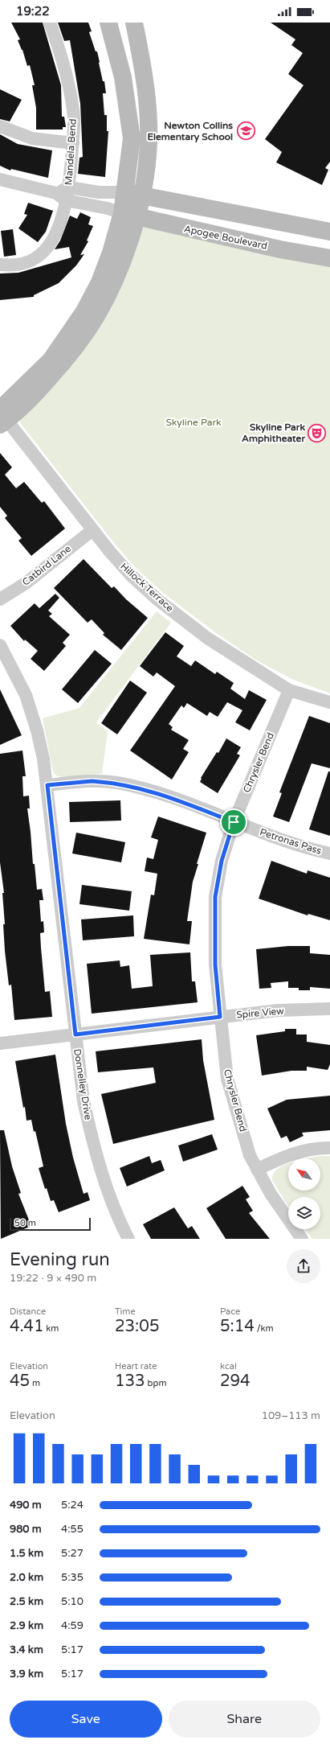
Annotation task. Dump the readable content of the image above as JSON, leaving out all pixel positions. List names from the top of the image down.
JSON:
{
  "streets": {
    "street": [
      "Mandela Bend",
      "Apogee Boulevard",
      "Catbird Lane",
      "Hillock Terrace",
      "Chrysler Bend",
      "Petronas Pass",
      "Spire View",
      "Donnelley Drive"
    ]
  },
  "crossings": [
    ["Catbird Lane", "Hillock Terrace"],
    ["Hillock Terrace", "Chrysler Bend"],
    ["Chrysler Bend", "Petronas Pass"],
    ["Chrysler Bend", "Spire View"],
    ["Petronas Pass", "Donnelley Drive"],
    ["Spire View", "Donnelley Drive"]
  ],
  "parks": ["Skyline Park"],
  "places": {
    "school or university": ["Newton Collins Elementary School"],
    "theatre": ["Skyline Park Amphitheater"]
  },
  "scale_bar": "50 m",
  "north": "top left",
  "page": {
    "status": "19:22",
    "scale": "50 m",
    "heading": ["Evening run", "19:22 · 9 × 490 m"],
    "stats": [
      ["Distance", "4.41 km"],
      ["Time", "23:05"],
      ["Pace", "5:14 /km"],
      ["Elevation", "45 m"],
      ["Heart rate", "133 bpm"],
      ["kcal", "294"]
    ],
    "chart": ["Elevation", "109–113 m"],
    "list": [
      {
        "name": "490 m",
        "note": "5:24"
      },
      {
        "name": "980 m",
        "note": "4:55"
      },
      {
        "name": "1.5 km",
        "note": "5:27"
      },
      {
        "name": "2.0 km",
        "note": "5:35"
      },
      {
        "name": "2.5 km",
        "note": "5:10"
      },
      {
        "name": "2.9 km",
        "note": "4:59"
      },
      {
        "name": "3.4 km",
        "note": "5:17"
      },
      {
        "name": "3.9 km",
        "note": "5:17"
      }
    ],
    "buttons": ["Save", "Share"]
  }
}
